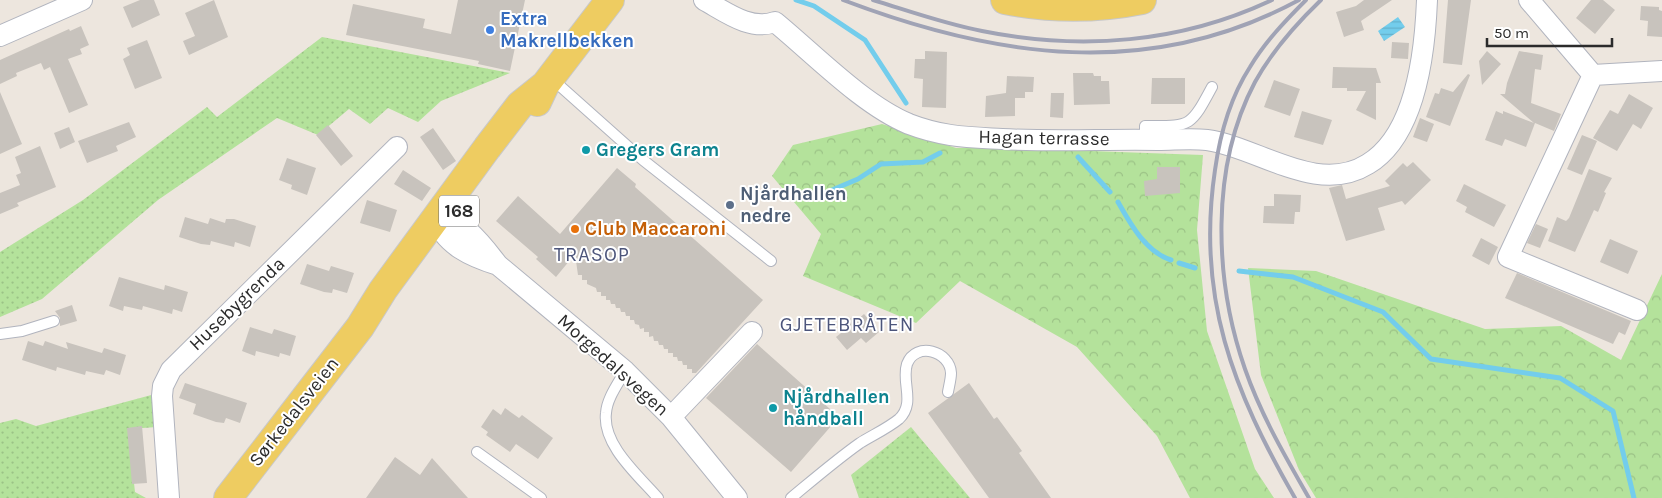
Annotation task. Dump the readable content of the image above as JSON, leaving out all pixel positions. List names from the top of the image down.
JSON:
{
  "streets": {
    "main road": ["168", "Sørkedalsveien"],
    "street": ["Hagan terrasse", "Husebygrenda", "Morgedalsvegen"]
  },
  "crossings": [
    ["Morgedalsvegen", "Sørkedalsveien"]
  ],
  "districts": ["TRASOP", "GJETEBRÅTEN"],
  "places": [
    "Extra Makrellbekken",
    "Gregers Gram",
    "Njårdhallen nedre",
    "Club Maccaroni",
    "Njårdhallen håndball"
  ],
  "scale_bar": "50 m"
}
